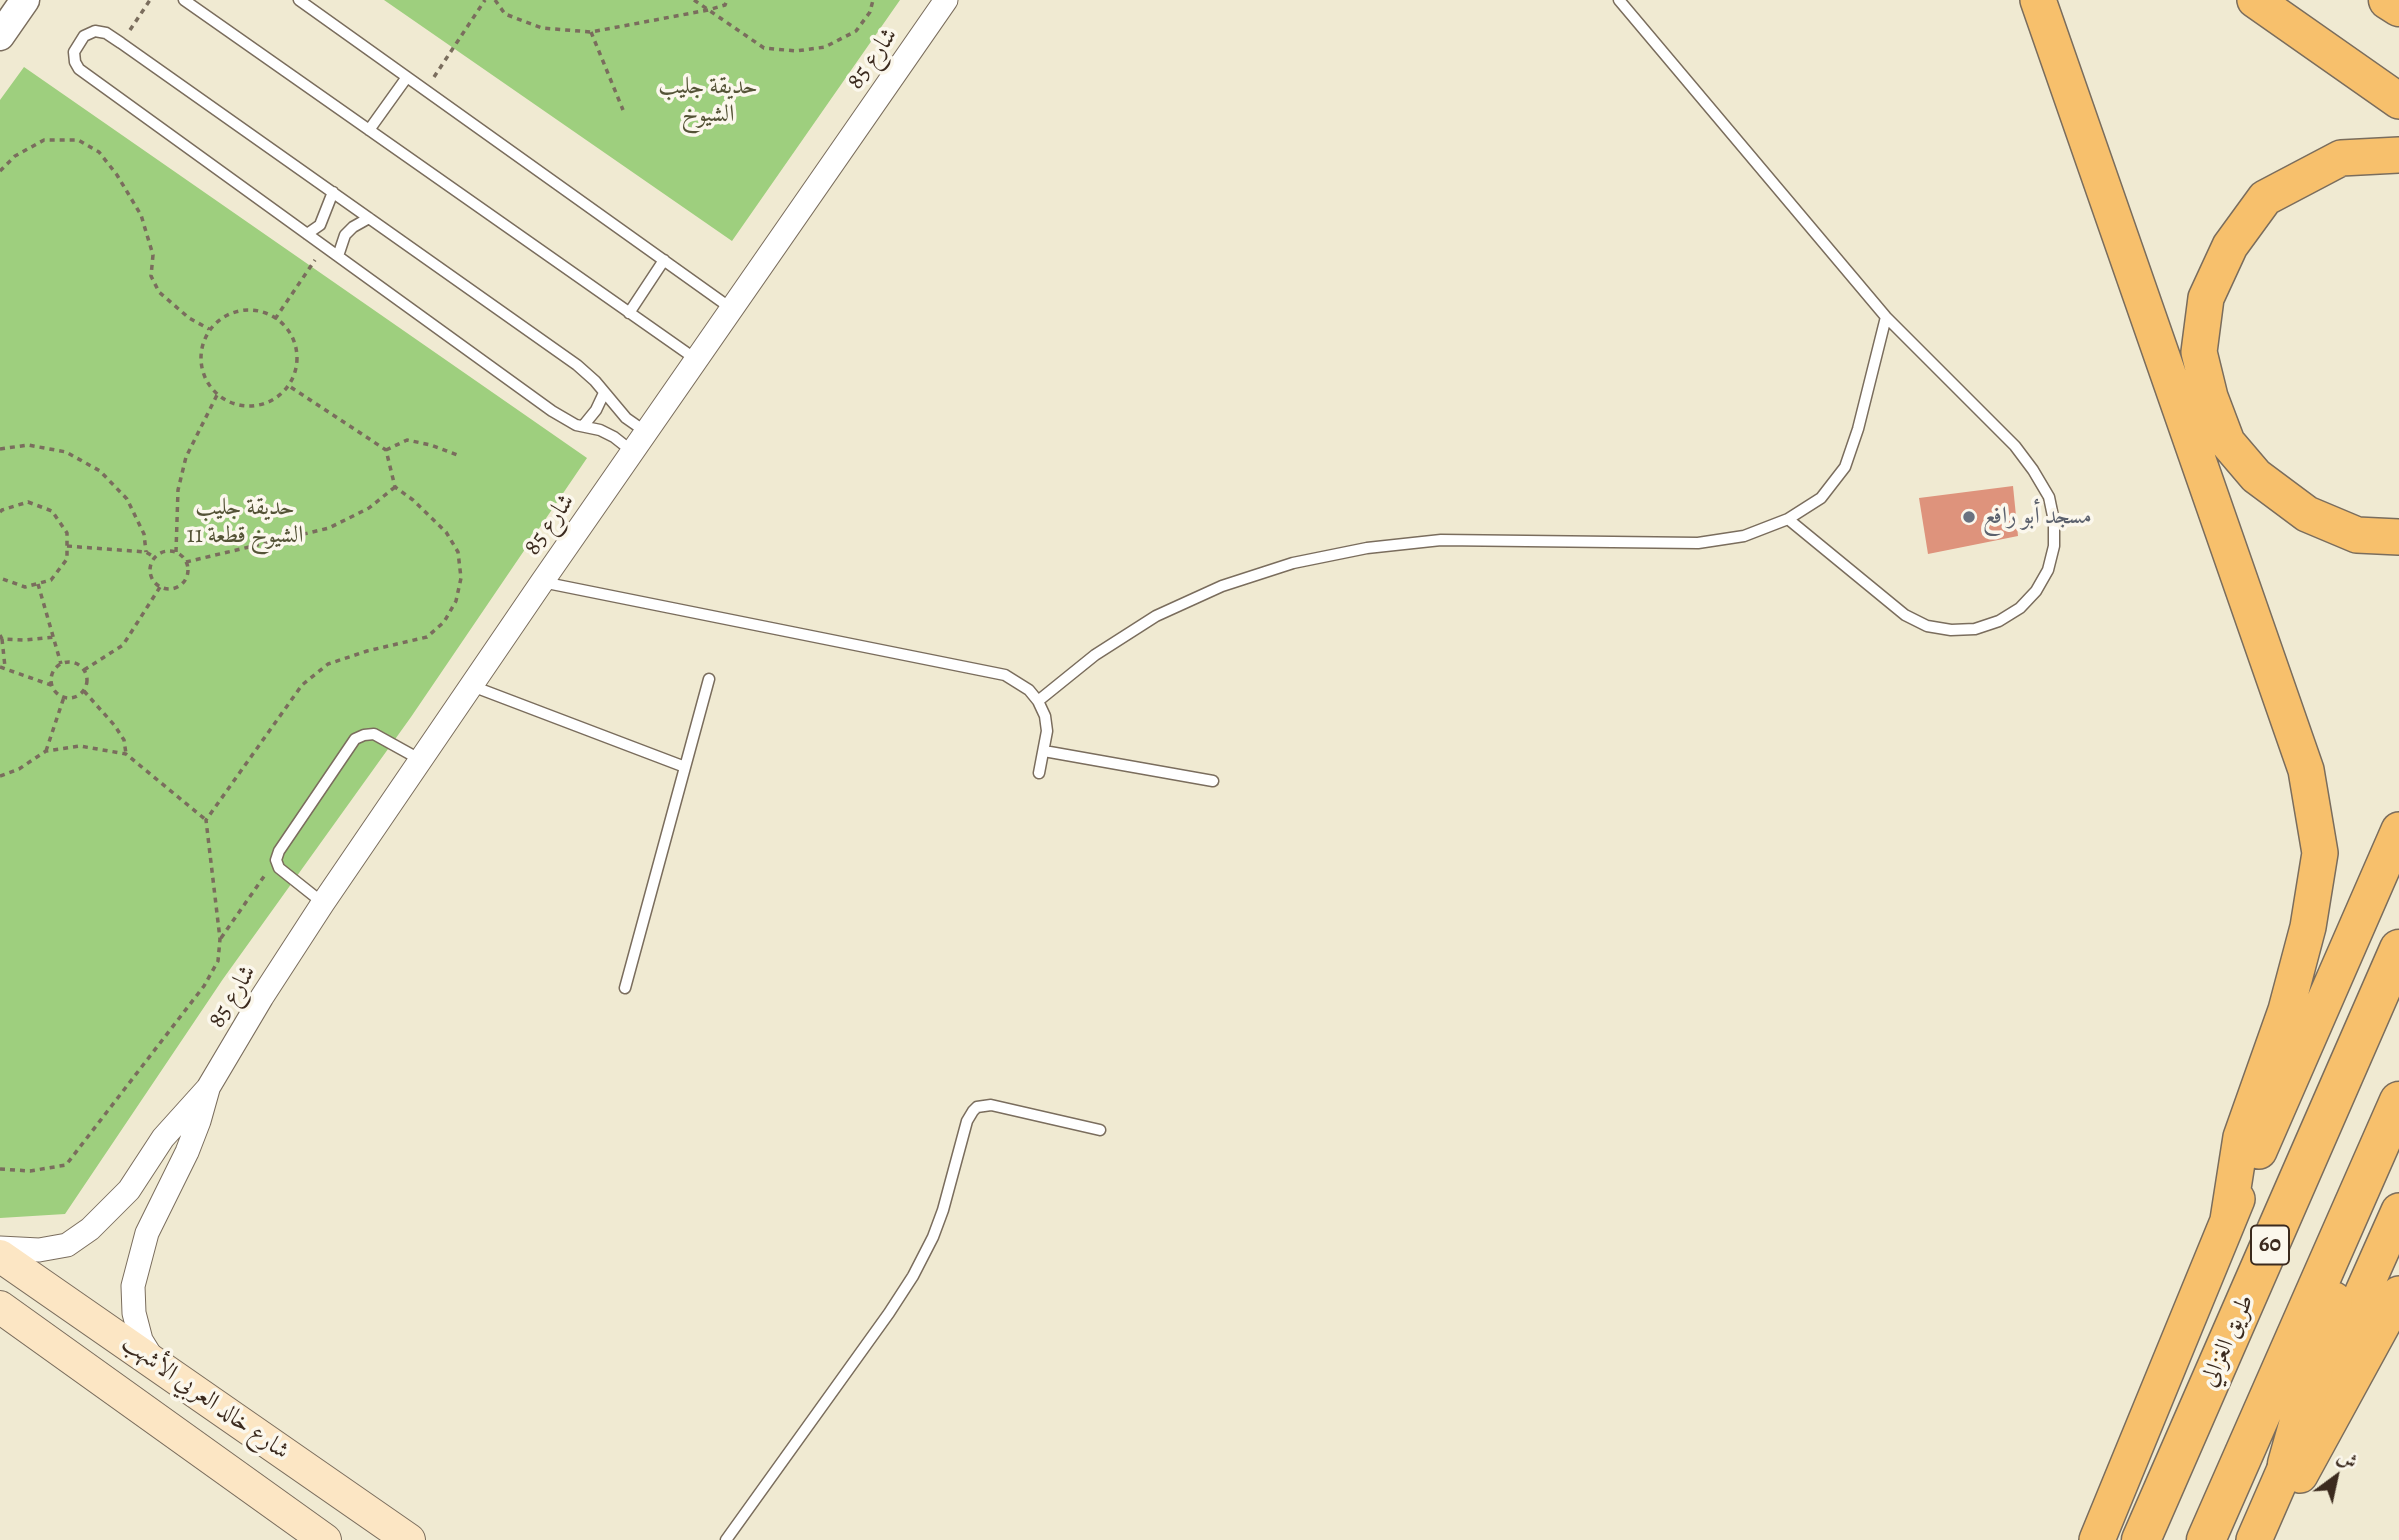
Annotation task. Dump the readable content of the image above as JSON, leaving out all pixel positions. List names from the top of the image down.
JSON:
{
  "streets": {
    "highway": ["60", "طريق الغزالي"],
    "main road": ["شارع خالد العربي الأشهب"],
    "street": ["شارع 85"]
  },
  "crossings": [
    ["شارع 85", "شارع خالد العربي الأشهب"]
  ],
  "parks": ["حديقة جليب الشيوخ", "حديقة جليب الشيوخ قطعة 11"],
  "places": ["مسجد أبو رافع"],
  "north": "top right"
}
